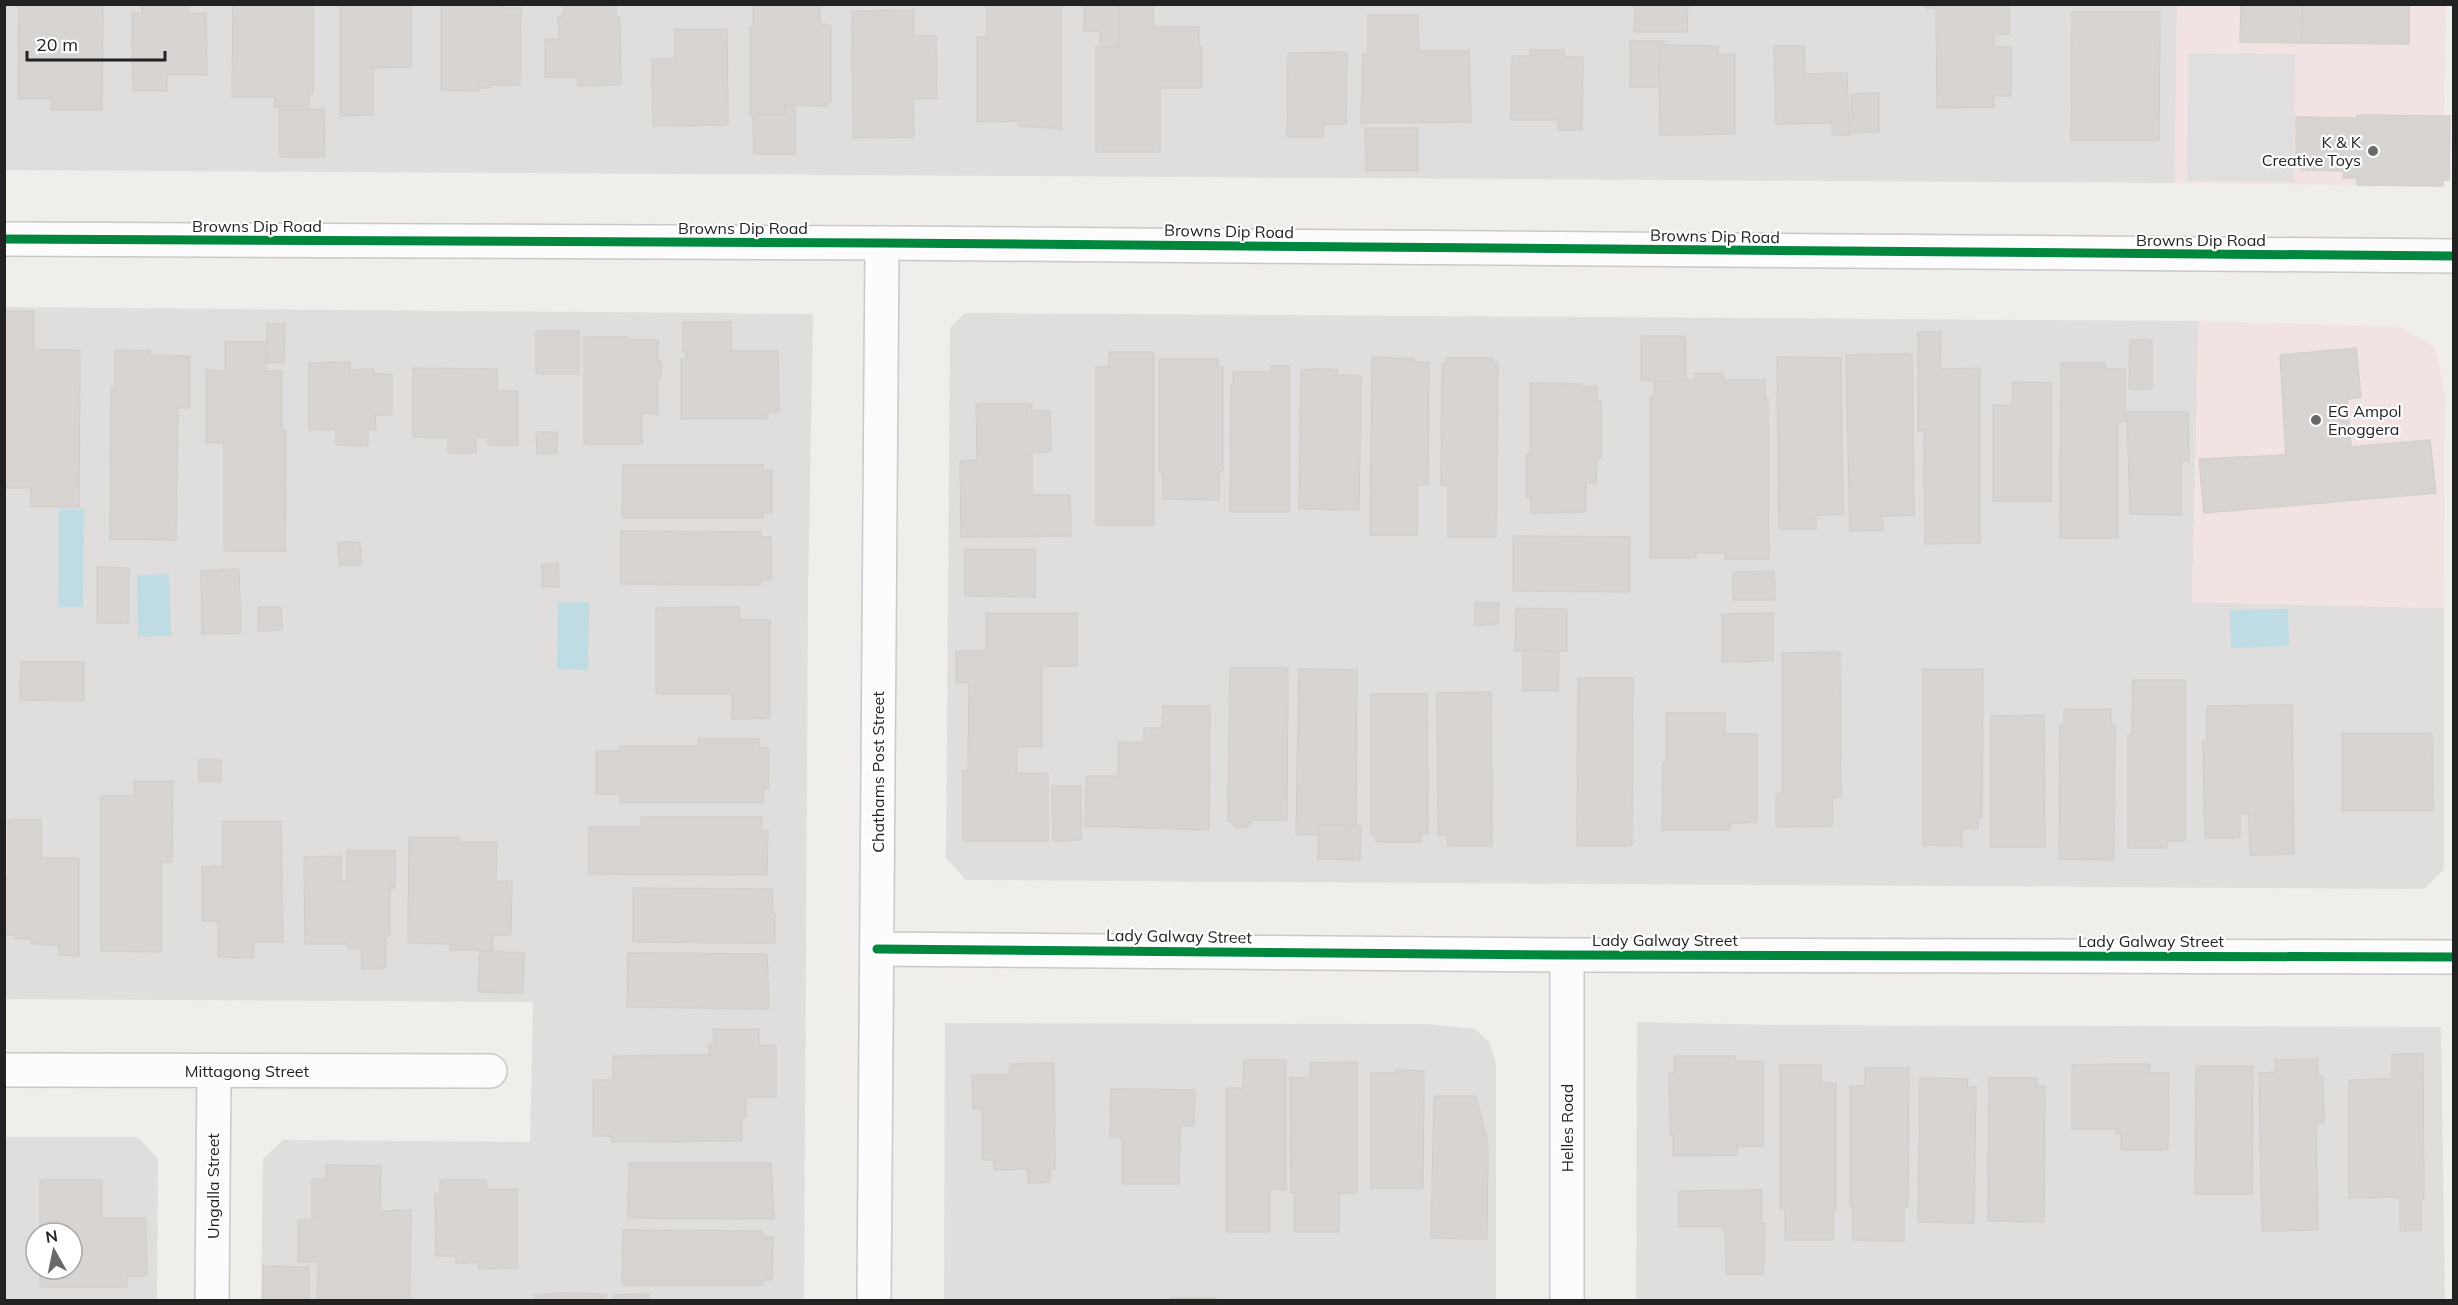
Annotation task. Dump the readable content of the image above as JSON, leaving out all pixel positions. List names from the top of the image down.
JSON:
{
  "streets": {
    "street": [
      "Browns Dip Road",
      "Chathams Post Street",
      "Lady Galway Street",
      "Mittagong Street",
      "Helles Road",
      "Ungalla Street"
    ]
  },
  "crossings": [
    ["Browns Dip Road", "Chathams Post Street"],
    ["Chathams Post Street", "Lady Galway Street"],
    ["Lady Galway Street", "Helles Road"],
    ["Mittagong Street", "Ungalla Street"]
  ],
  "places": ["K & K Creative Toys", "EG Ampol Enoggera"],
  "scale_bar": "20 m",
  "north": "top"
}
